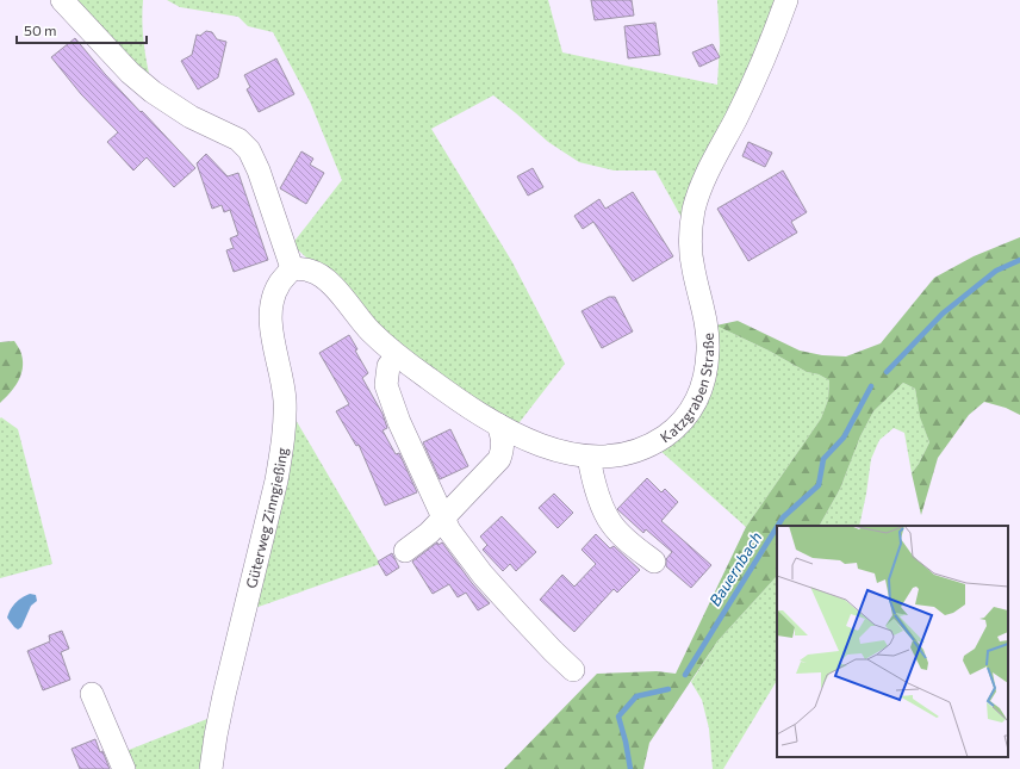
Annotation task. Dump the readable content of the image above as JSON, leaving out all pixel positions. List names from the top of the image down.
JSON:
{
  "streets": {
    "street": ["Katzgraben Straße", "Güterweg Zinngießing"]
  },
  "crossings": [
    ["Katzgraben Straße", "Güterweg Zinngießing"]
  ],
  "water": ["Bauernbach"],
  "scale_bar": "50 m"
}
